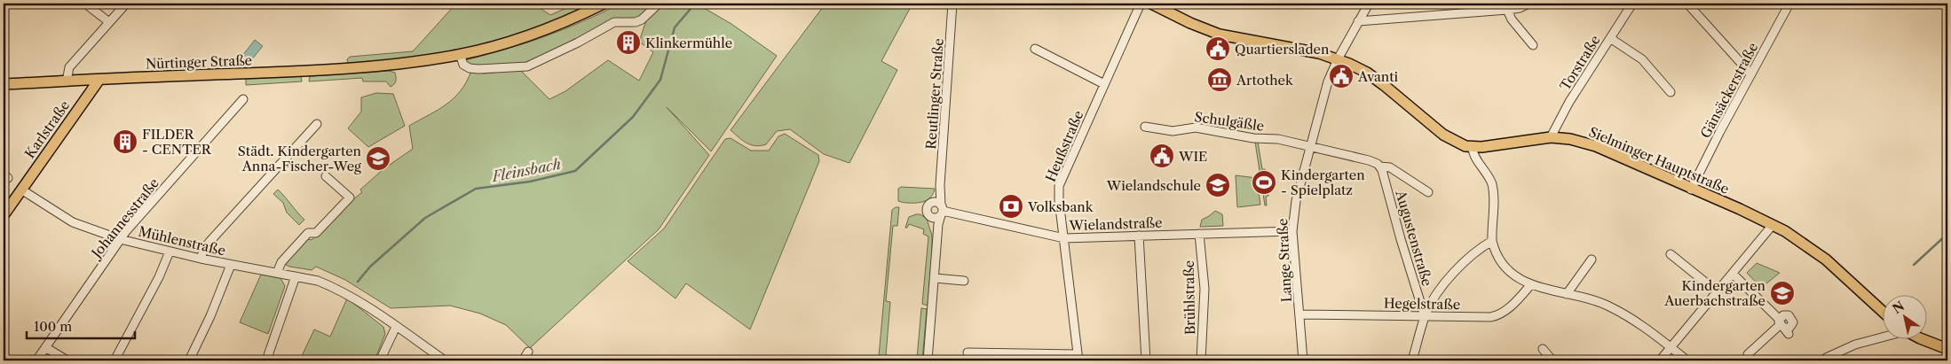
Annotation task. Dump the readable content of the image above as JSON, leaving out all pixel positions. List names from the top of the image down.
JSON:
{
  "streets": {
    "main road": ["Nürtinger Straße", "Karlstraße", "Sielminger Hauptstraße"],
    "street": [
      "Torstraße",
      "Gänsäckerstraße",
      "Reutlinger Straße",
      "Schulgäßle",
      "Heußstraße",
      "Johannesstraße",
      "Wielandstraße",
      "Augustenstraße",
      "Mühlenstraße",
      "Lange Straße",
      "Brühlstraße",
      "Hegelstraße"
    ]
  },
  "crossings": [
    ["Nürtinger Straße", "Karlstraße"],
    ["Torstraße", "Sielminger Hauptstraße"],
    ["Gänsäckerstraße", "Sielminger Hauptstraße"],
    ["Reutlinger Straße", "Wielandstraße"],
    ["Schulgäßle", "Augustenstraße"],
    ["Schulgäßle", "Lange Straße"],
    ["Karlstraße", "Mühlenstraße"],
    ["Heußstraße", "Wielandstraße"],
    ["Sielminger Hauptstraße", "Lange Straße"],
    ["Johannesstraße", "Mühlenstraße"],
    ["Wielandstraße", "Lange Straße"],
    ["Wielandstraße", "Brühlstraße"],
    ["Augustenstraße", "Lange Straße"],
    ["Augustenstraße", "Hegelstraße"],
    ["Lange Straße", "Hegelstraße"]
  ],
  "water": ["Fleinsbach"],
  "places": {
    "building": ["Klinkermühle", "FILDER - CENTER"],
    "public building": ["Quartiersladen", "Avanti", "WIE"],
    "museum": ["Artothek"],
    "school or university": ["Städt. Kindergarten Anna-Fischer-Weg", "Wielandschule", "Kindergarten Auerbachstraße"],
    "sports": ["Kindergarten - Spielplatz"],
    "bank": ["Volksbank"]
  },
  "scale_bar": "100 m",
  "north": "top left"
}
